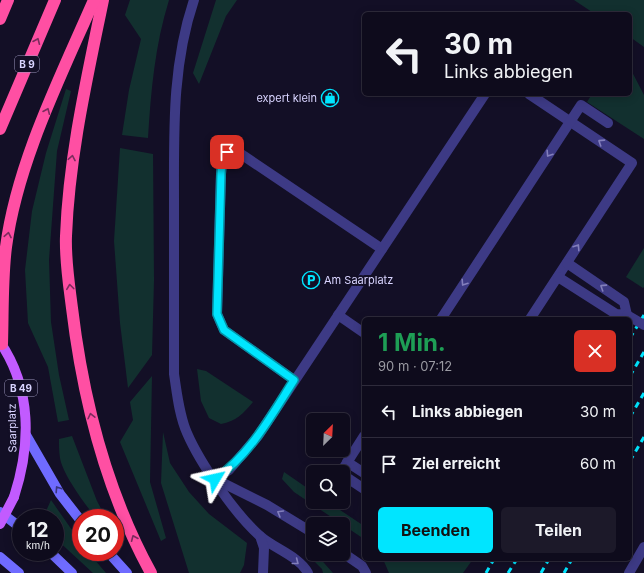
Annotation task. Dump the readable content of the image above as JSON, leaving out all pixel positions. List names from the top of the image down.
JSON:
{
  "streets": {
    "highway": ["B 9"],
    "main road": ["B 49", "Saarplatz"]
  },
  "places": {
    "shop": ["expert klein"],
    "parking": ["Am Saarplatz"]
  },
  "north": "top right",
  "page": {
    "turn": ["30 m", "Links abbiegen"],
    "heading": ["1 Min.", "90 m · 07:12"],
    "list": [
      {
        "name": "Links abbiegen",
        "value": "30 m"
      },
      {
        "name": "Ziel erreicht",
        "value": "60 m"
      }
    ],
    "buttons": ["Beenden", "Teilen"],
    "speed": "12 km/h",
    "limit": "20"
  }
}
